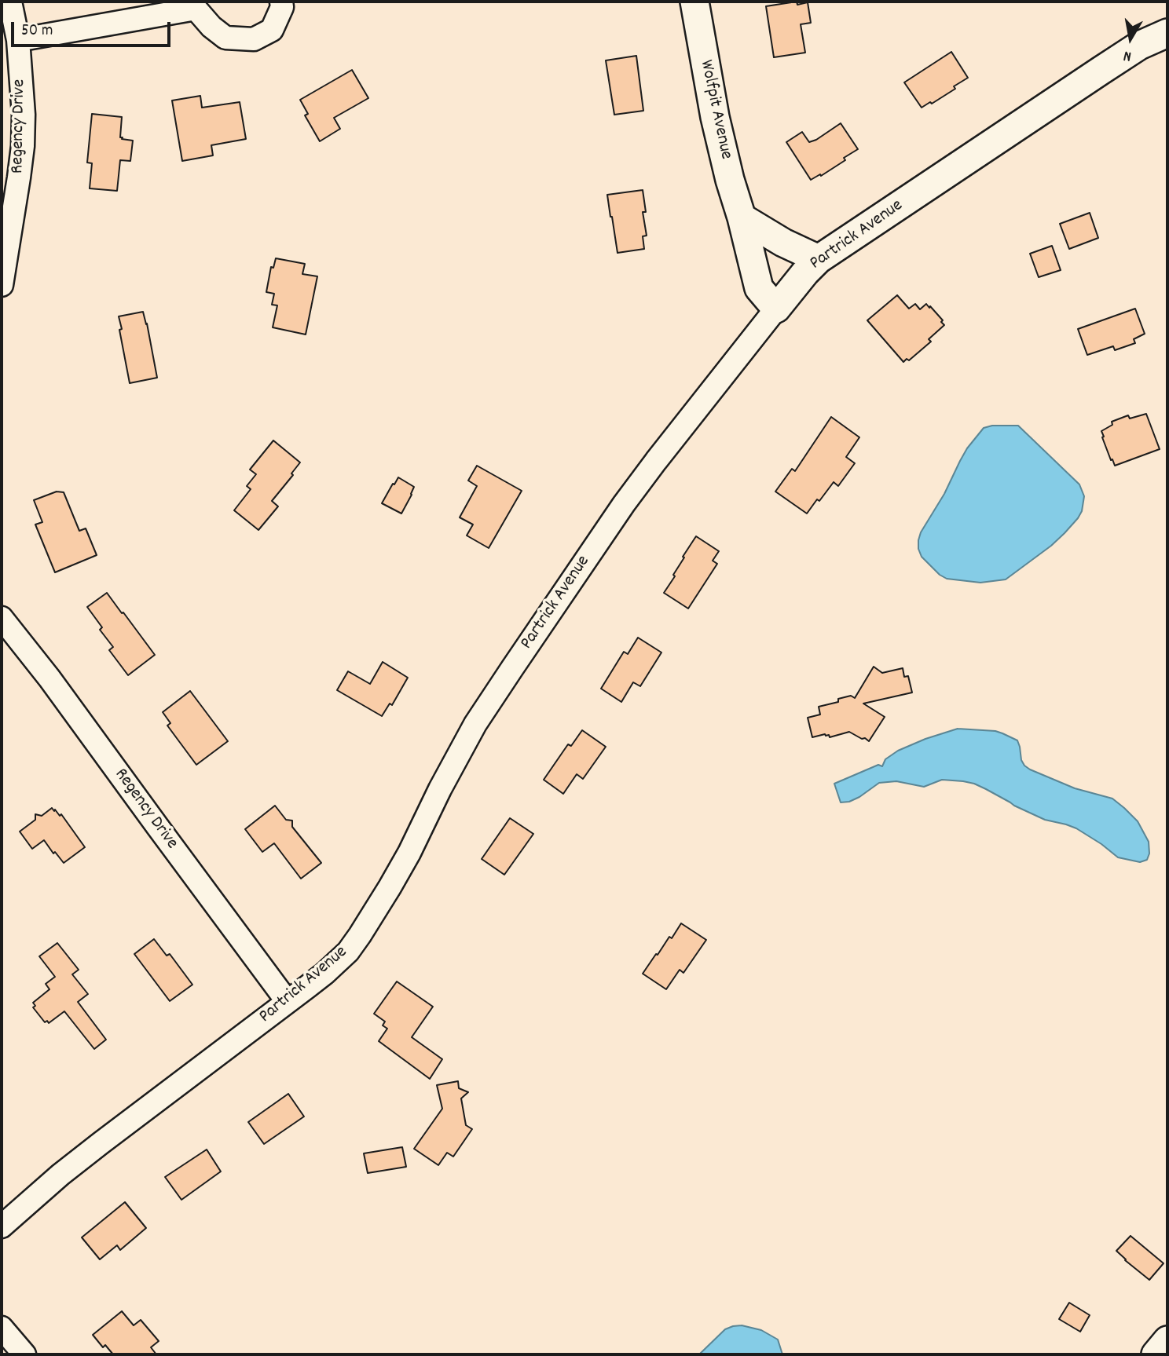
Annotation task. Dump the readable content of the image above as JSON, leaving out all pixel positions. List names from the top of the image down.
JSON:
{
  "streets": {
    "street": ["Wolfpit Avenue", "Regency Drive", "Partrick Avenue"]
  },
  "crossings": [
    ["Wolfpit Avenue", "Partrick Avenue"],
    ["Regency Drive", "Partrick Avenue"]
  ],
  "scale_bar": "50 m",
  "north": "bottom"
}
